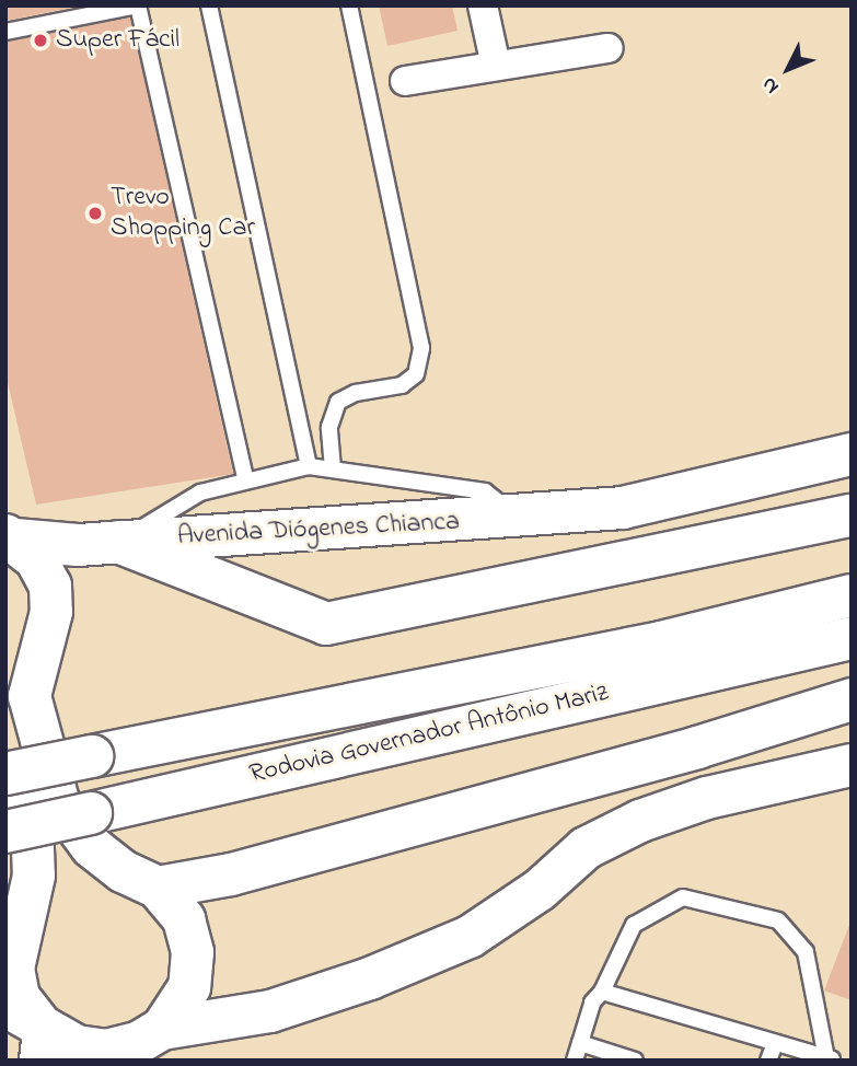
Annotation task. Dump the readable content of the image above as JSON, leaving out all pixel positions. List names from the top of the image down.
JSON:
{
  "streets": {
    "main road": ["Avenida Diógenes Chianca", "Rodovia Governador Antônio Mariz"]
  },
  "places": ["Super Fácil", "Trevo Shopping Car"],
  "north": "bottom left"
}
